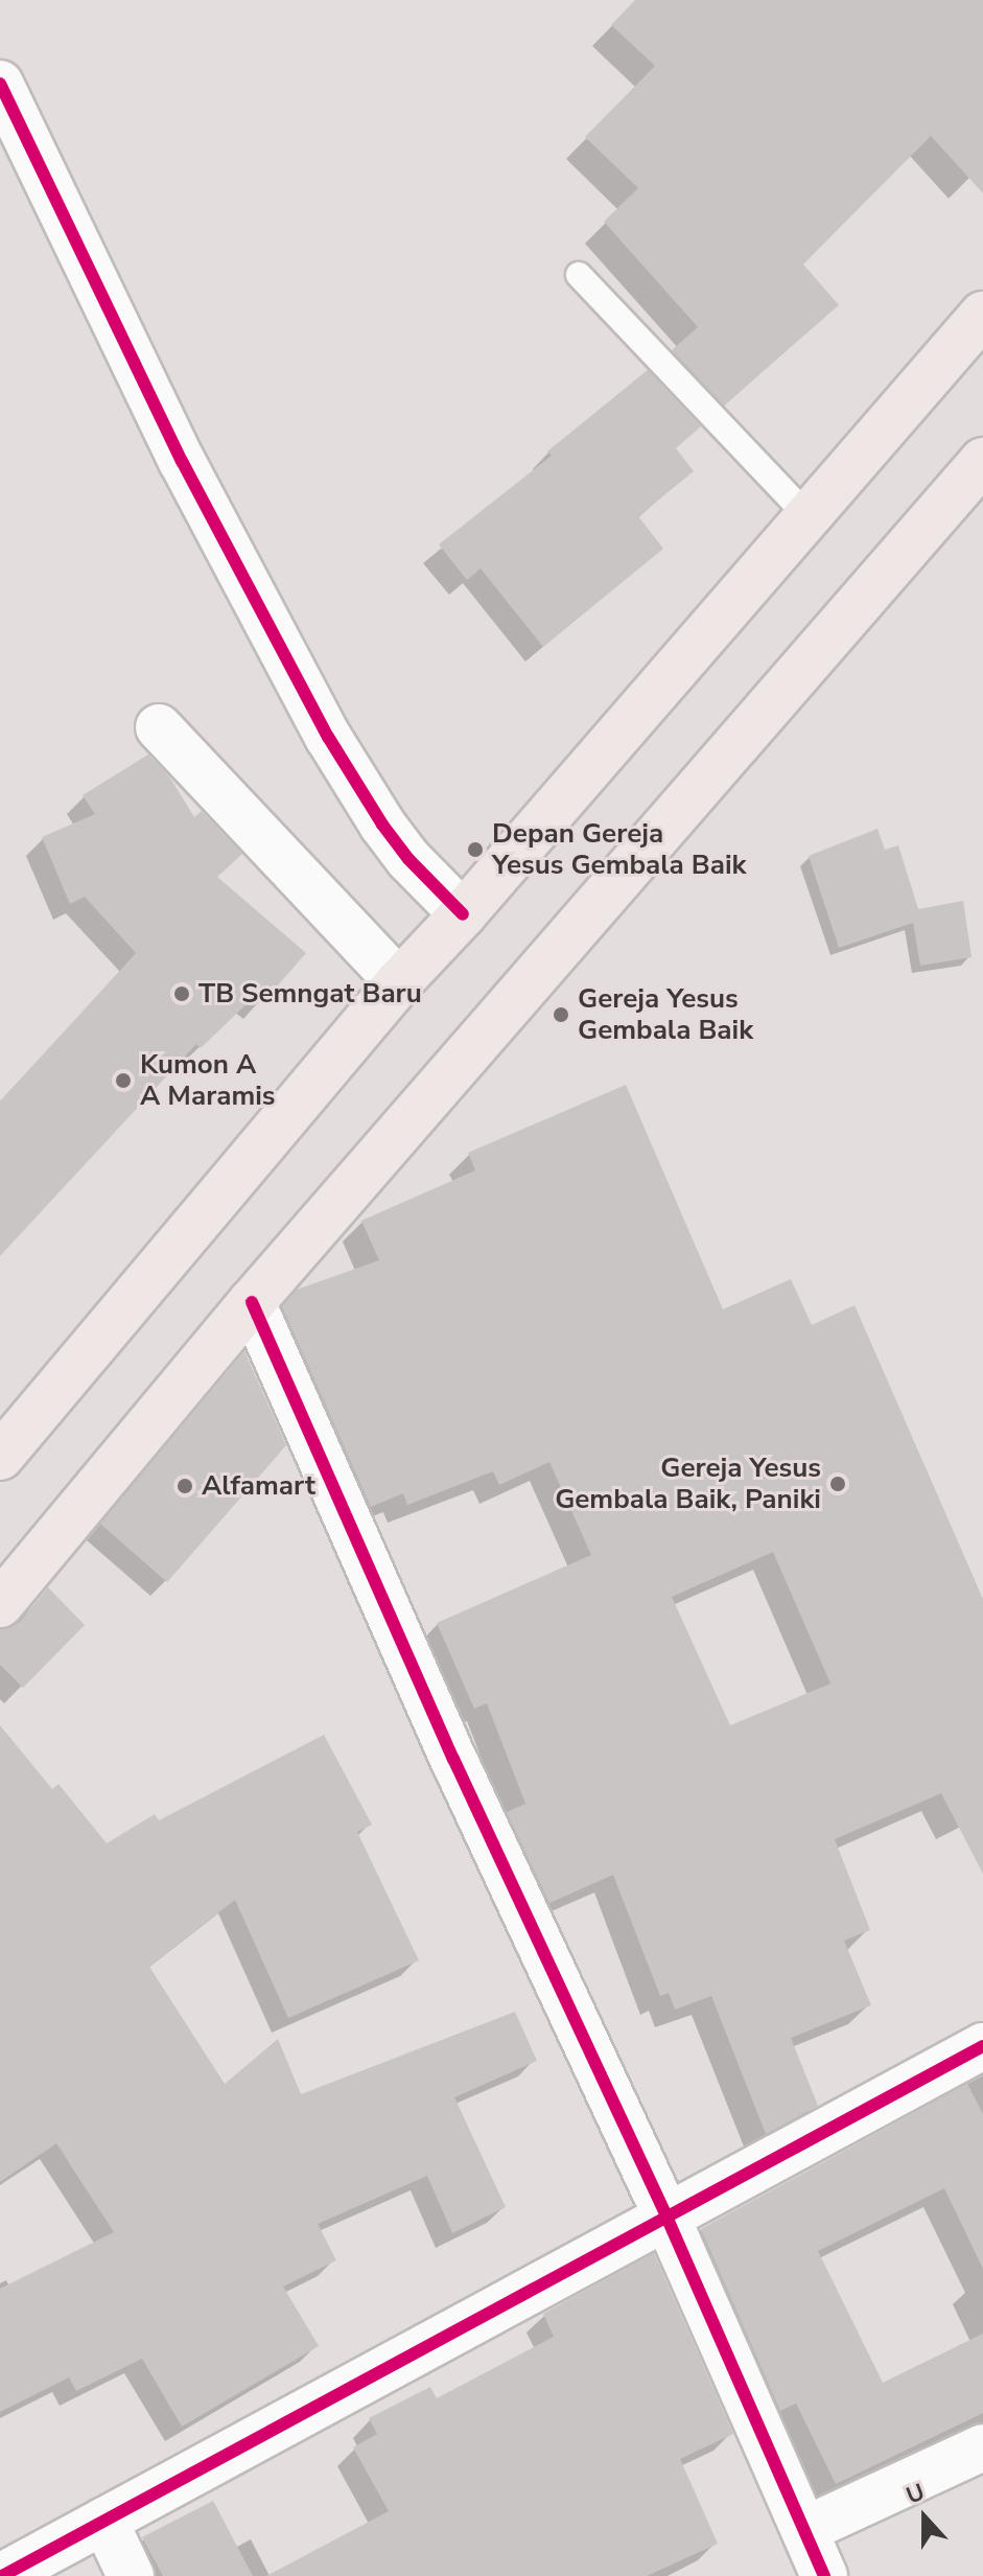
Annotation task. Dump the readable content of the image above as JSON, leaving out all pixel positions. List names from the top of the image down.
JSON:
{
  "places": [
    "Depan Gereja Yesus Gembala Baik",
    "TB Semngat Baru",
    "Gereja Yesus Gembala Baik",
    "Kumon A A Maramis",
    "Gereja Yesus Gembala Baik, Paniki",
    "Alfamart"
  ],
  "north": "top"
}
